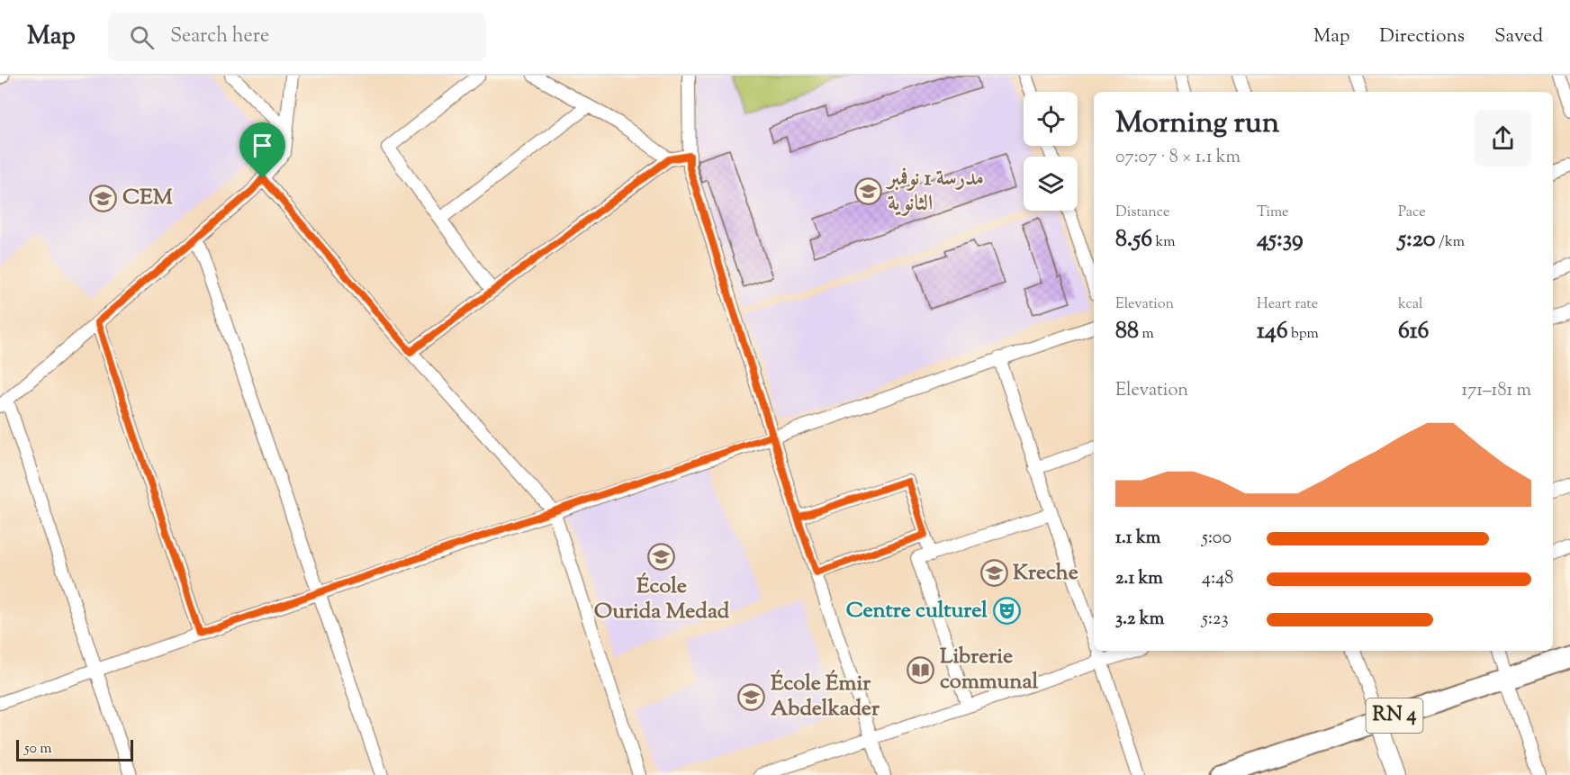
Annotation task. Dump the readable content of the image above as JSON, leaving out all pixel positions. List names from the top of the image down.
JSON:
{
  "streets": {
    "main road": ["RN 4"]
  },
  "places": {
    "school or university": [
      "مدرسة 1 نوفمبر الثانوية",
      "CEM",
      "École Ourida Medad",
      "Kreche",
      "École Émir Abdelkader"
    ],
    "theatre": ["Centre culturel"],
    "library": ["Librerie communal"]
  },
  "scale_bar": "50 m",
  "page": {
    "header": "Map",
    "search": "Search here",
    "nav": ["Map", "Directions", "Saved"],
    "heading": ["Morning run", "07:07 · 8 × 1.1 km"],
    "stats": [
      ["Distance", "8.56 km"],
      ["Time", "45:39"],
      ["Pace", "5:20 /km"],
      ["Elevation", "88 m"],
      ["Heart rate", "146 bpm"],
      ["kcal", "616"]
    ],
    "chart": ["Elevation", "171–181 m"],
    "list": [
      {
        "name": "1.1 km",
        "note": "5:00"
      },
      {
        "name": "2.1 km",
        "note": "4:48"
      },
      {
        "name": "3.2 km",
        "note": "5:23"
      }
    ],
    "scale": "50 m"
  }
}
